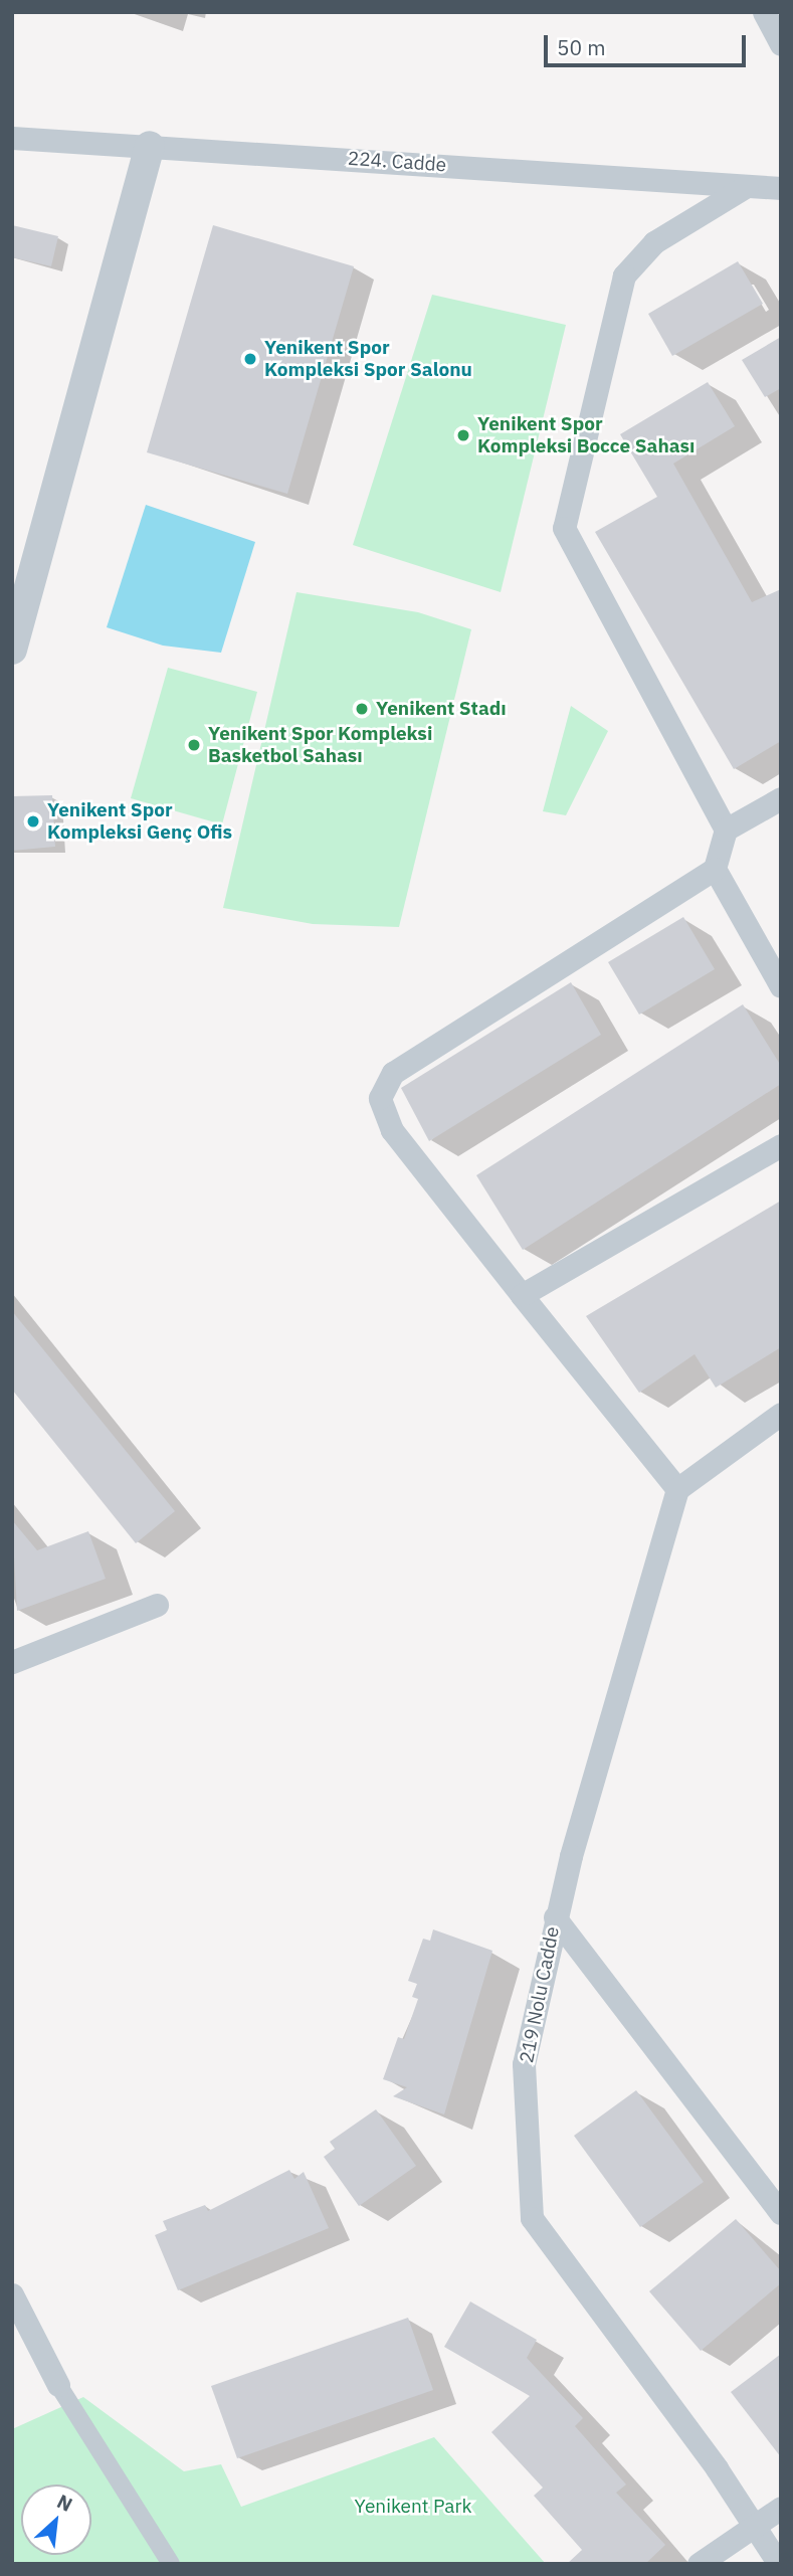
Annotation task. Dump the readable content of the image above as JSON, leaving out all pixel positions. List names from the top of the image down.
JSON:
{
  "streets": {
    "street": ["224. Cadde", "219 Nolu Cadde"]
  },
  "parks": ["Yenikent Park"],
  "places": [
    "Yenikent Spor Kompleksi Spor Salonu",
    "Yenikent Spor Kompleksi Bocce Sahası",
    "Yenikent Stadı",
    "Yenikent Spor Kompleksi Basketbol Sahası",
    "Yenikent Spor Kompleksi Genç Ofis"
  ],
  "scale_bar": "50 m",
  "north": "top right"
}
